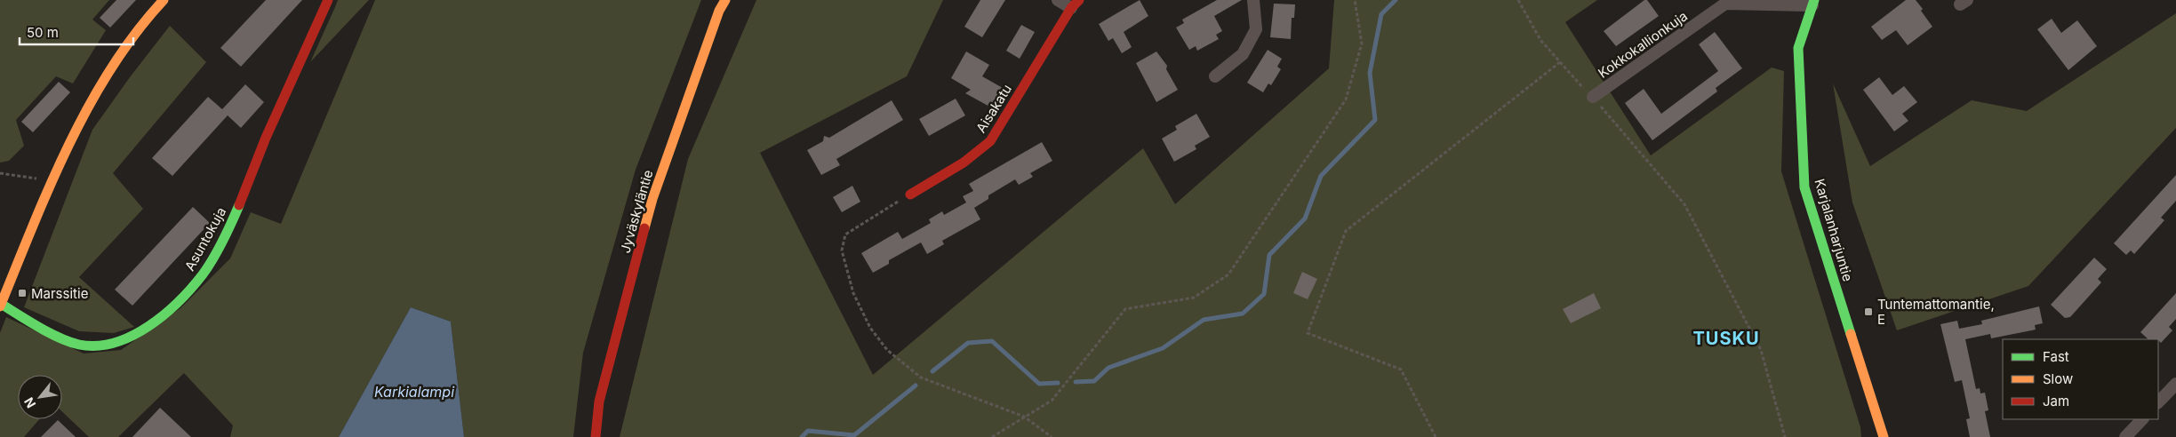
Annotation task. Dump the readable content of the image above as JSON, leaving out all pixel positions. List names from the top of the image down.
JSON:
{
  "streets": {
    "main road": [
      "Aisakatu",
      "Jyväskyläntie",
      "Karjalanharjuntie",
      "Asuntokuja"
    ],
    "street": ["Kokkokallionkuja"]
  },
  "crossings": [
    ["Kokkokallionkuja", "Karjalanharjuntie"]
  ],
  "districts": ["TUSKU"],
  "water": ["Karkialampi"],
  "places": {
    "transit": ["Marssitie", "Tuntemattomantie, E"]
  },
  "legend": ["Fast", "Slow", "Jam"],
  "scale_bar": "50 m",
  "north": "bottom left"
}
